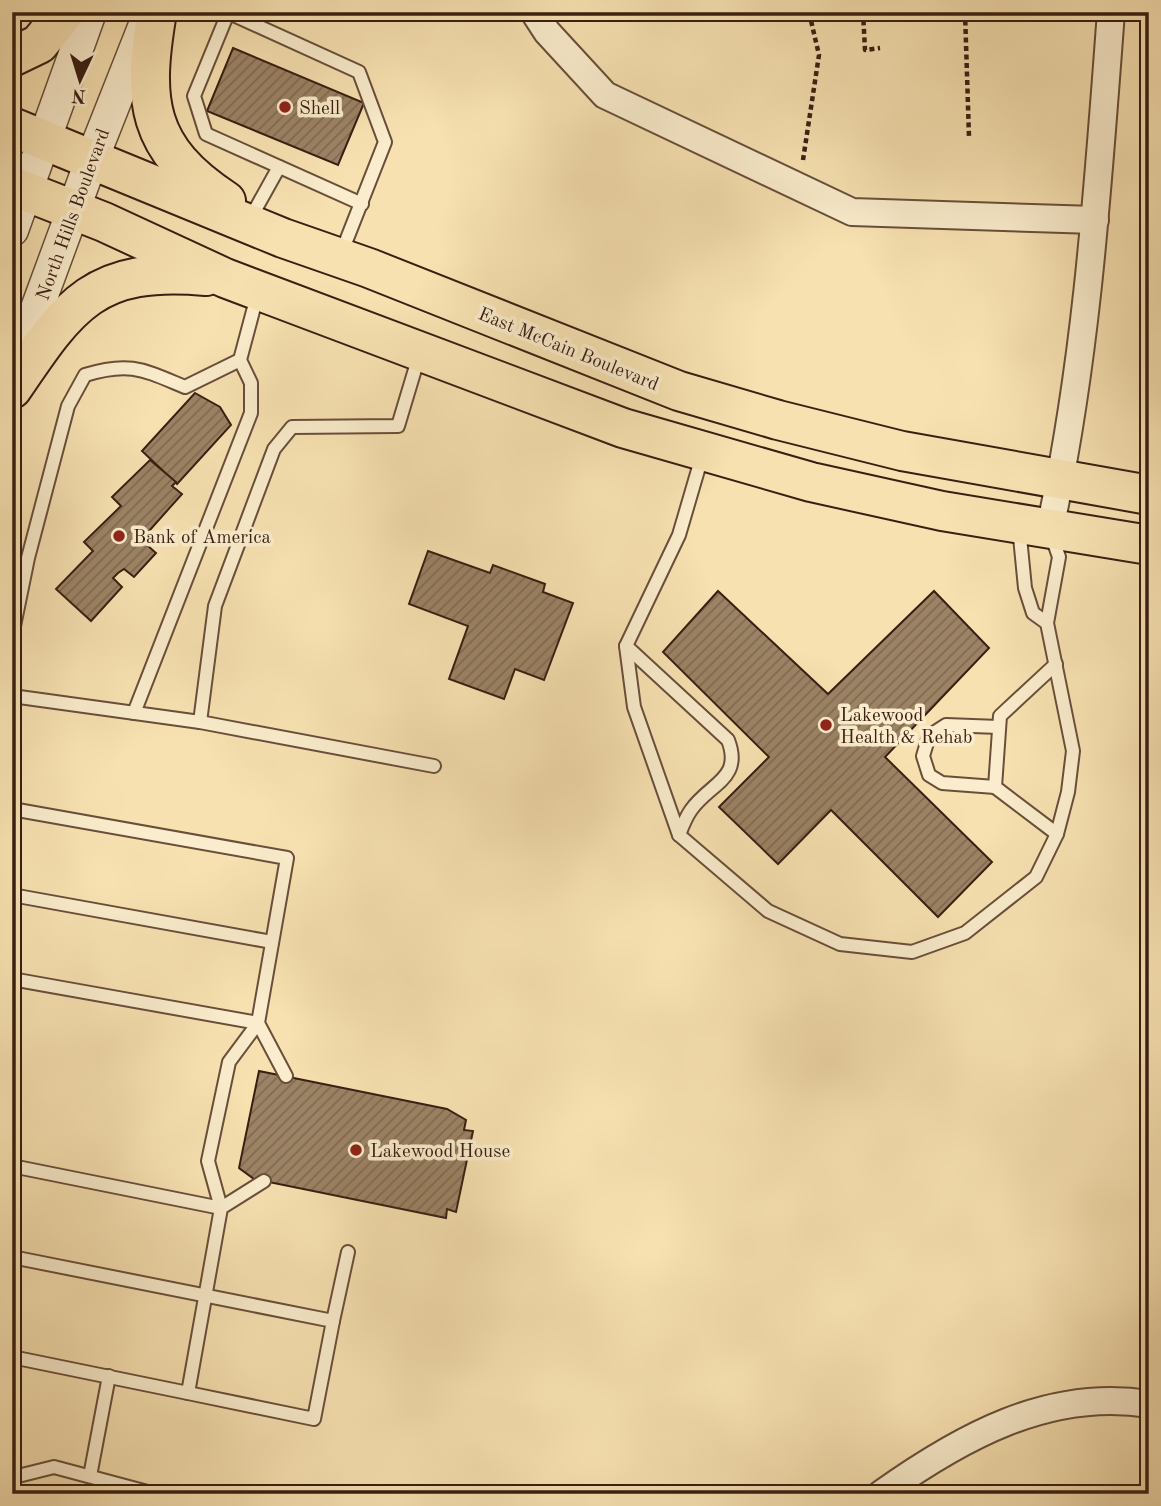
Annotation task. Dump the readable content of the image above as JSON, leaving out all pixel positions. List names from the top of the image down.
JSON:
{
  "streets": {
    "main road": ["East McCain Boulevard"],
    "street": ["North Hills Boulevard"]
  },
  "crossings": [
    ["North Hills Boulevard", "East McCain Boulevard"]
  ],
  "places": [
    "Shell",
    "Bank of America",
    "Lakewood Health & Rehab",
    "Lakewood House"
  ],
  "north": "bottom"
}
